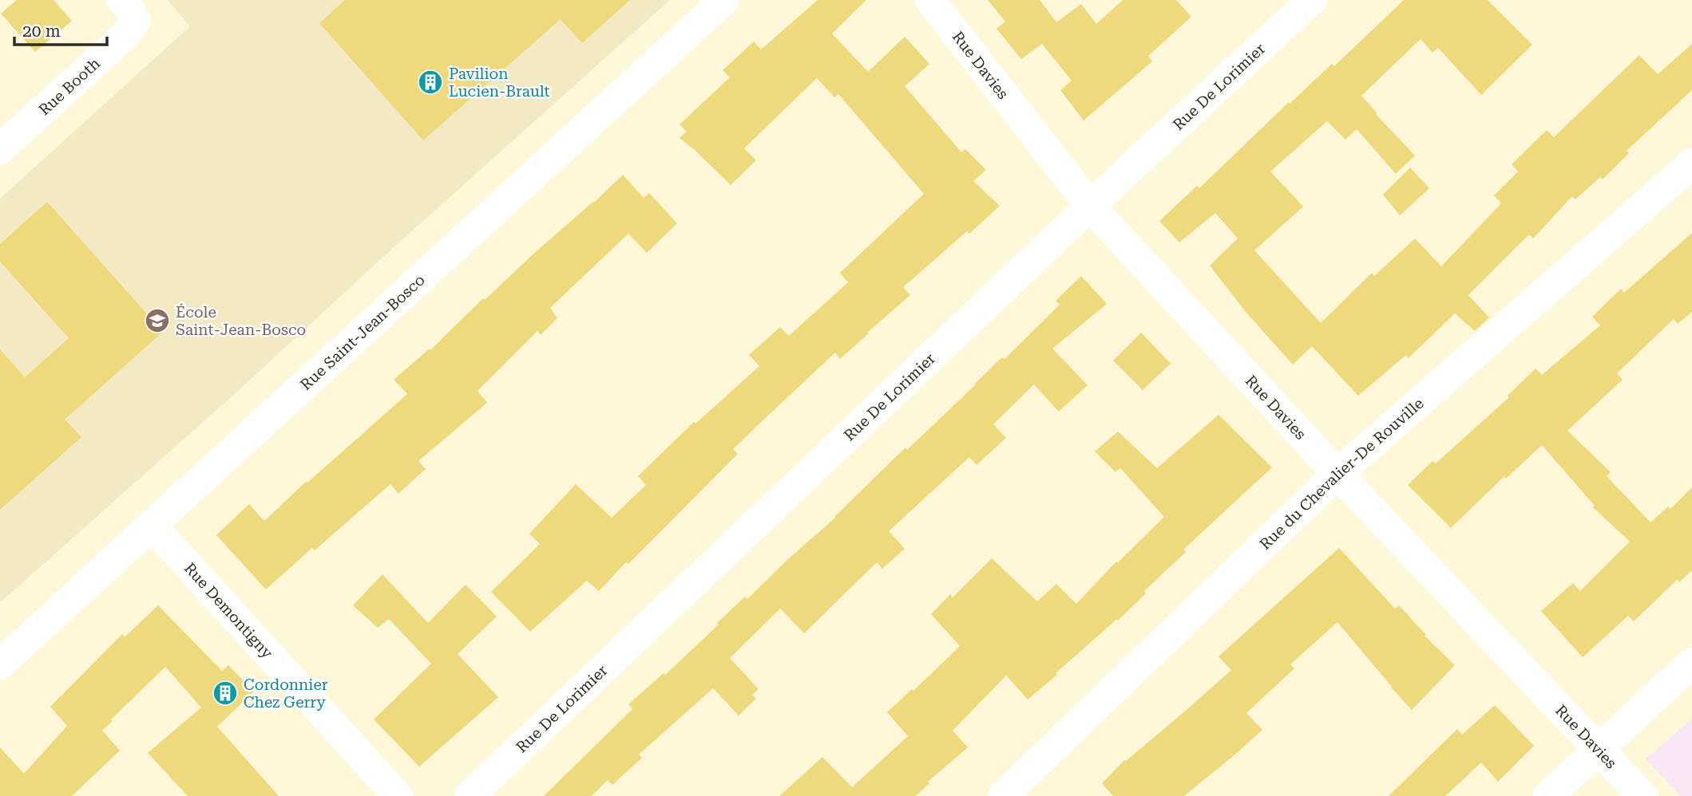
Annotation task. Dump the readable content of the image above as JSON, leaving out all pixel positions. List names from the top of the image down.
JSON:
{
  "streets": {
    "street": [
      "Rue Davies",
      "Rue Booth",
      "Rue De Lorimier",
      "Rue Saint-Jean-Bosco",
      "Rue du Chevalier-De Rouville",
      "Rue Demontigny"
    ]
  },
  "crossings": [
    ["Rue Davies", "Rue De Lorimier"],
    ["Rue Davies", "Rue du Chevalier-De Rouville"],
    ["Rue Saint-Jean-Bosco", "Rue Demontigny"]
  ],
  "places": {
    "building": ["Pavilion Lucien-Brault", "Cordonnier Chez Gerry"],
    "school or university": ["École Saint-Jean-Bosco"]
  },
  "scale_bar": "20 m"
}
